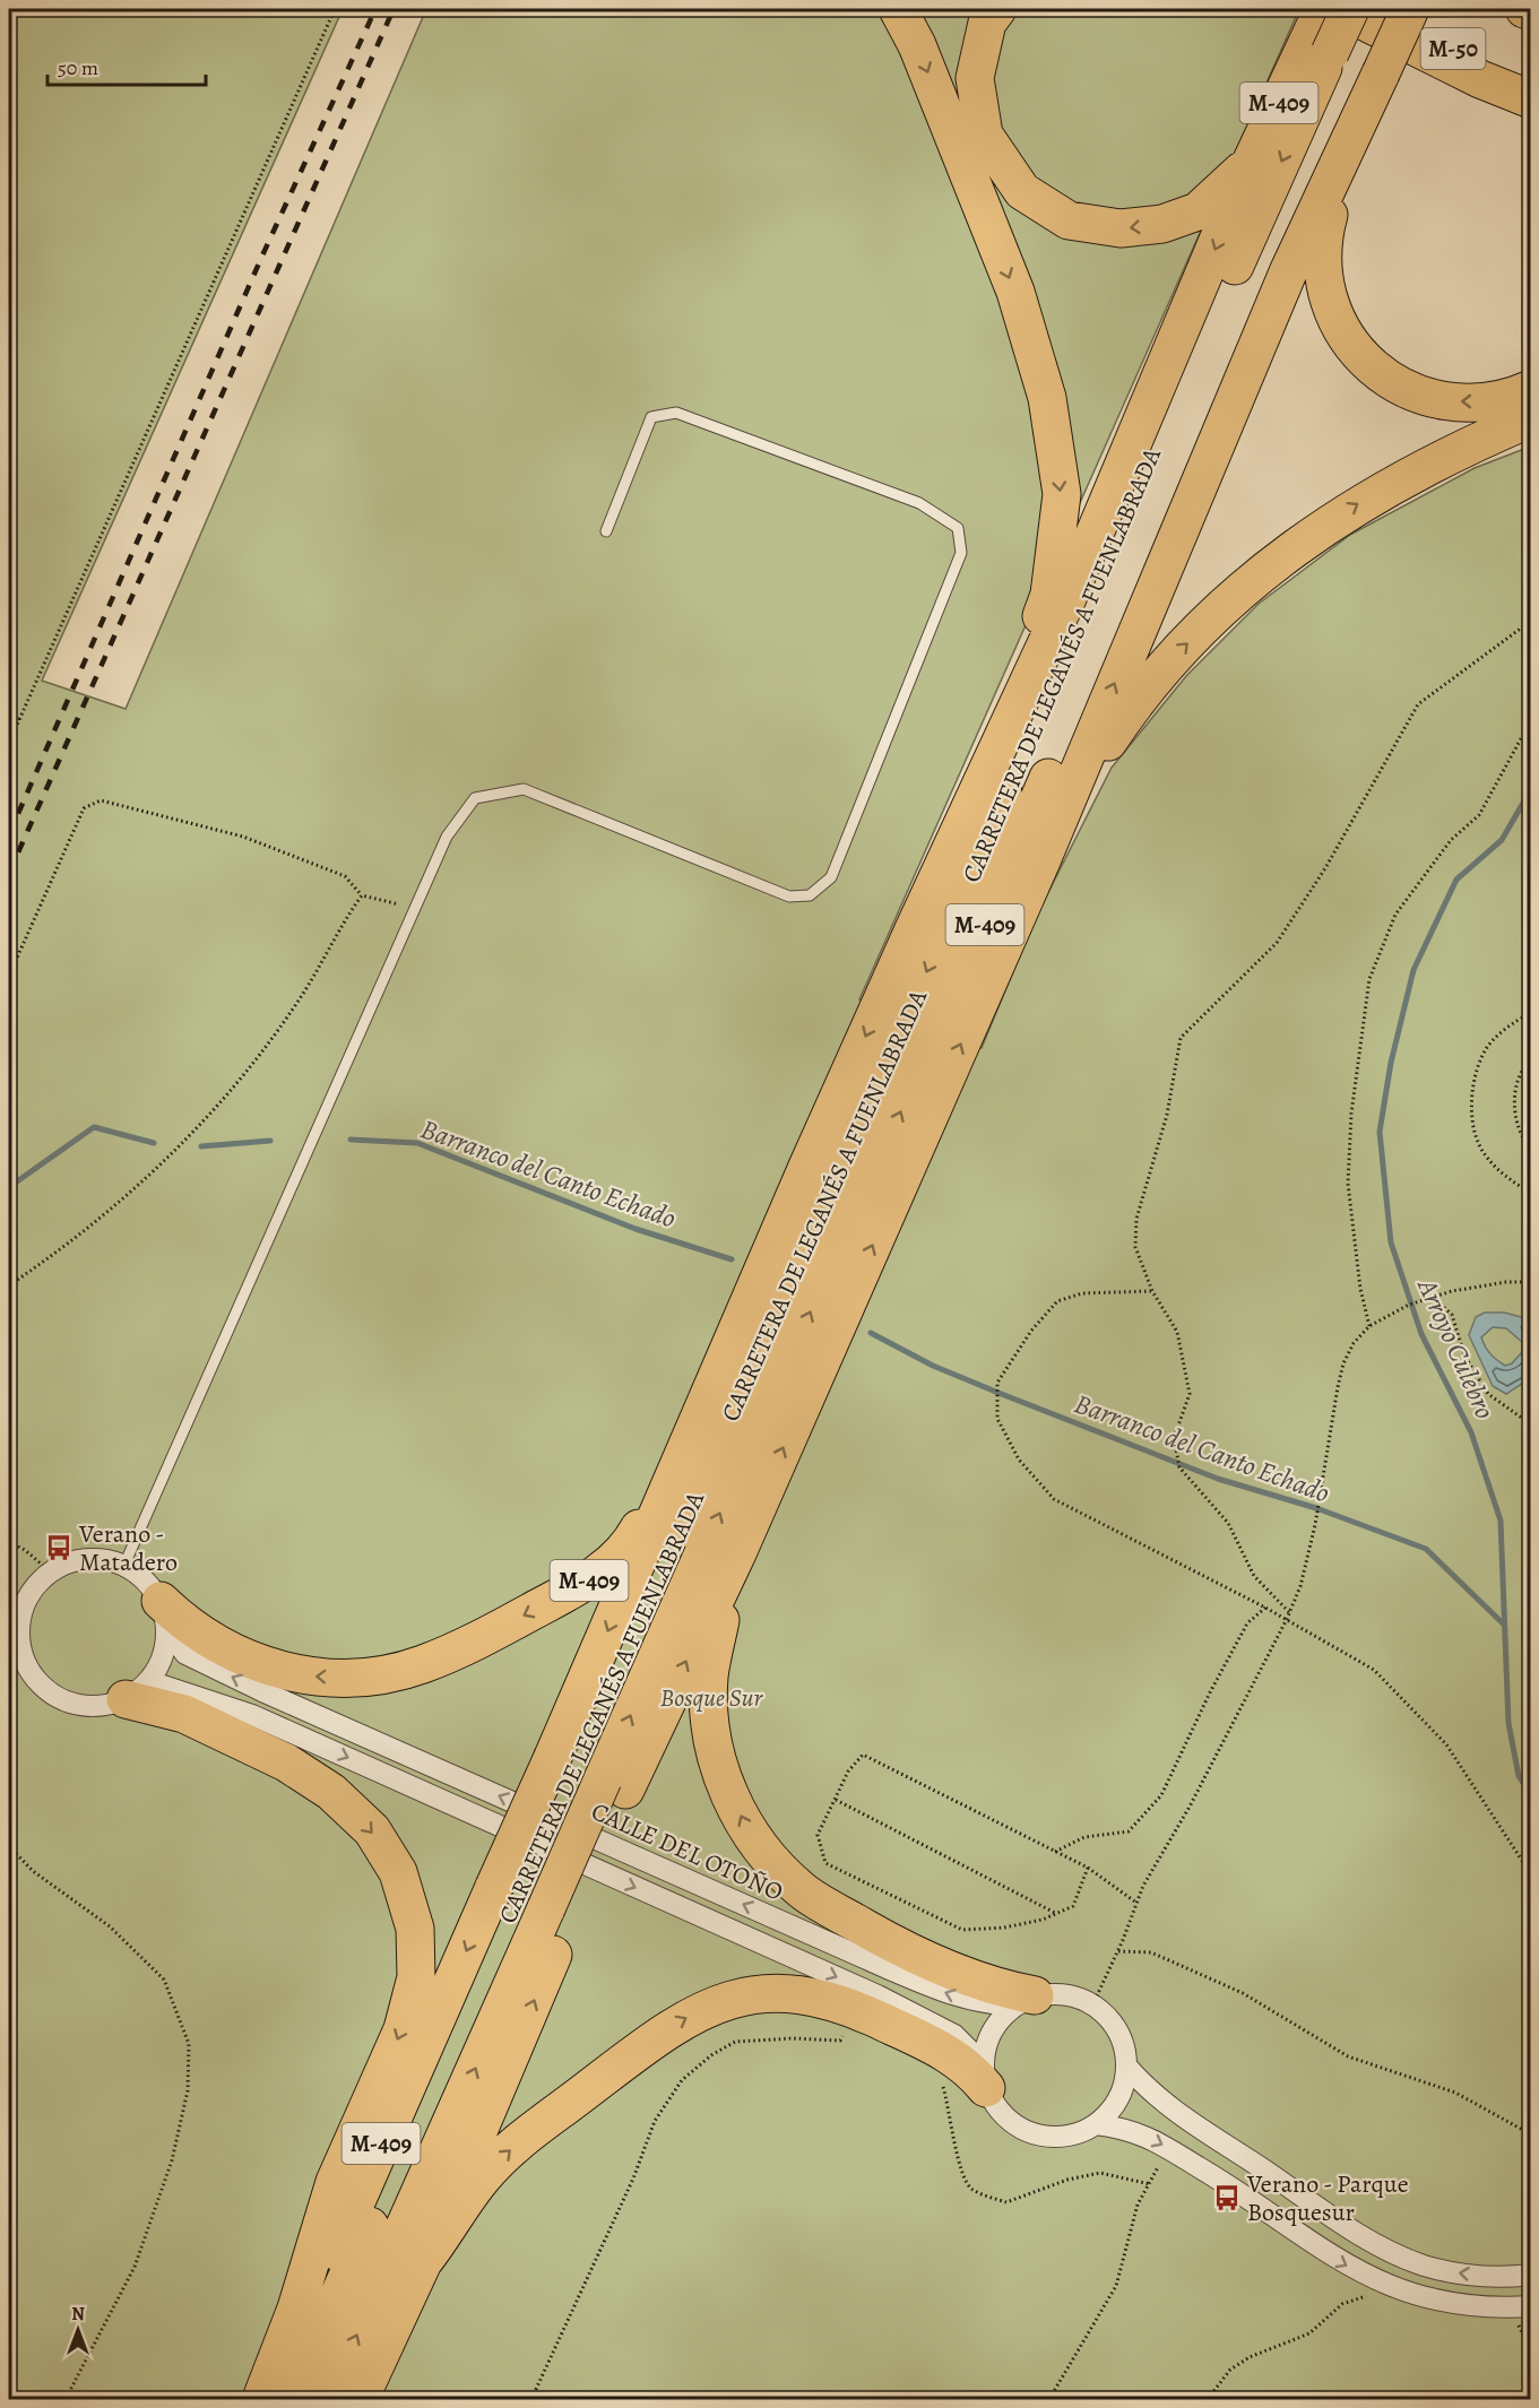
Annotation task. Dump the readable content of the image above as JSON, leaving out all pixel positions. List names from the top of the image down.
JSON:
{
  "streets": {
    "highway": ["M-50", "M-409", "CARRETERA DE LEGANÉS A FUENLABRADA"],
    "street": ["CALLE DEL OTOÑO"]
  },
  "crossings": [
    ["M-409", "CARRETERA DE LEGANÉS A FUENLABRADA"],
    ["M-409", "CALLE DEL OTOÑO"]
  ],
  "water": ["Barranco del Canto Echado", "Arroyo Culebro"],
  "parks": ["Bosque Sur"],
  "places": {
    "bus stop": ["Verano - Matadero", "Verano - Parque Bosquesur"]
  },
  "scale_bar": "50 m",
  "north": "top"
}
